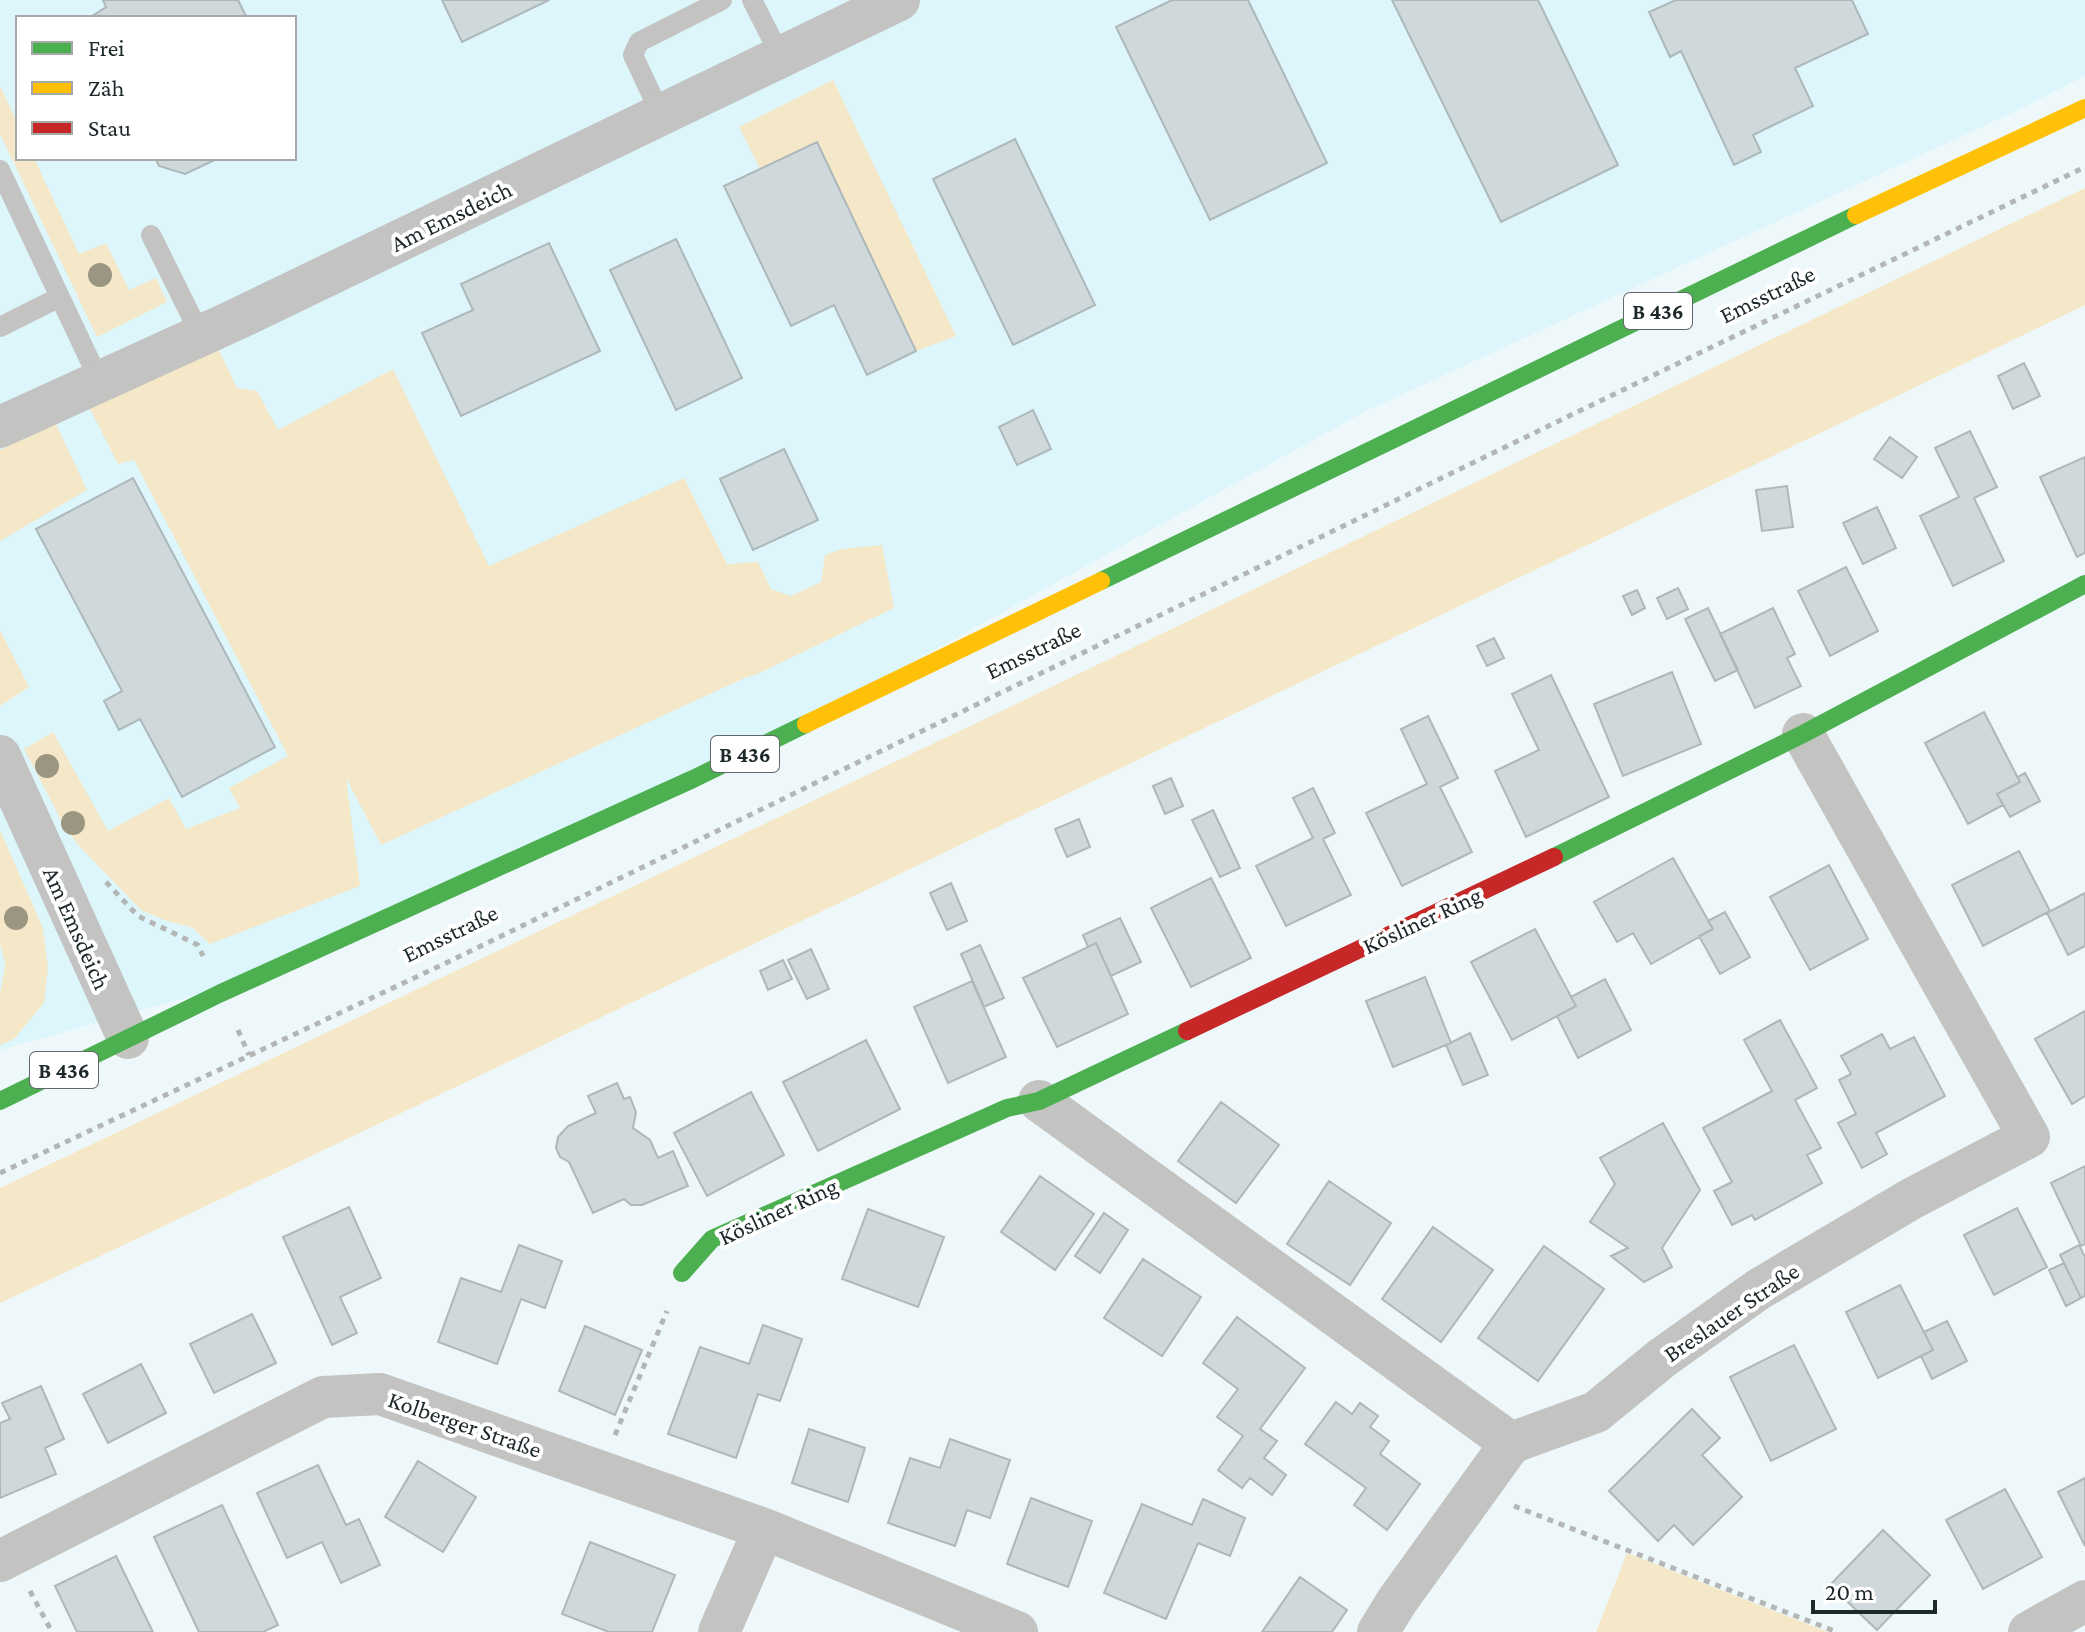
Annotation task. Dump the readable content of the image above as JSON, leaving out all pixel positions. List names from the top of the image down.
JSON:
{
  "streets": {
    "main road": ["Emsstraße", "B 436", "Kösliner Ring"],
    "street": ["Am Emsdeich", "Breslauer Straße", "Kolberger Straße"]
  },
  "crossings": [
    ["Am Emsdeich", "Emsstraße"],
    ["Kösliner Ring", "Breslauer Straße"]
  ],
  "legend": ["Frei", "Zäh", "Stau"],
  "scale_bar": "20 m"
}
